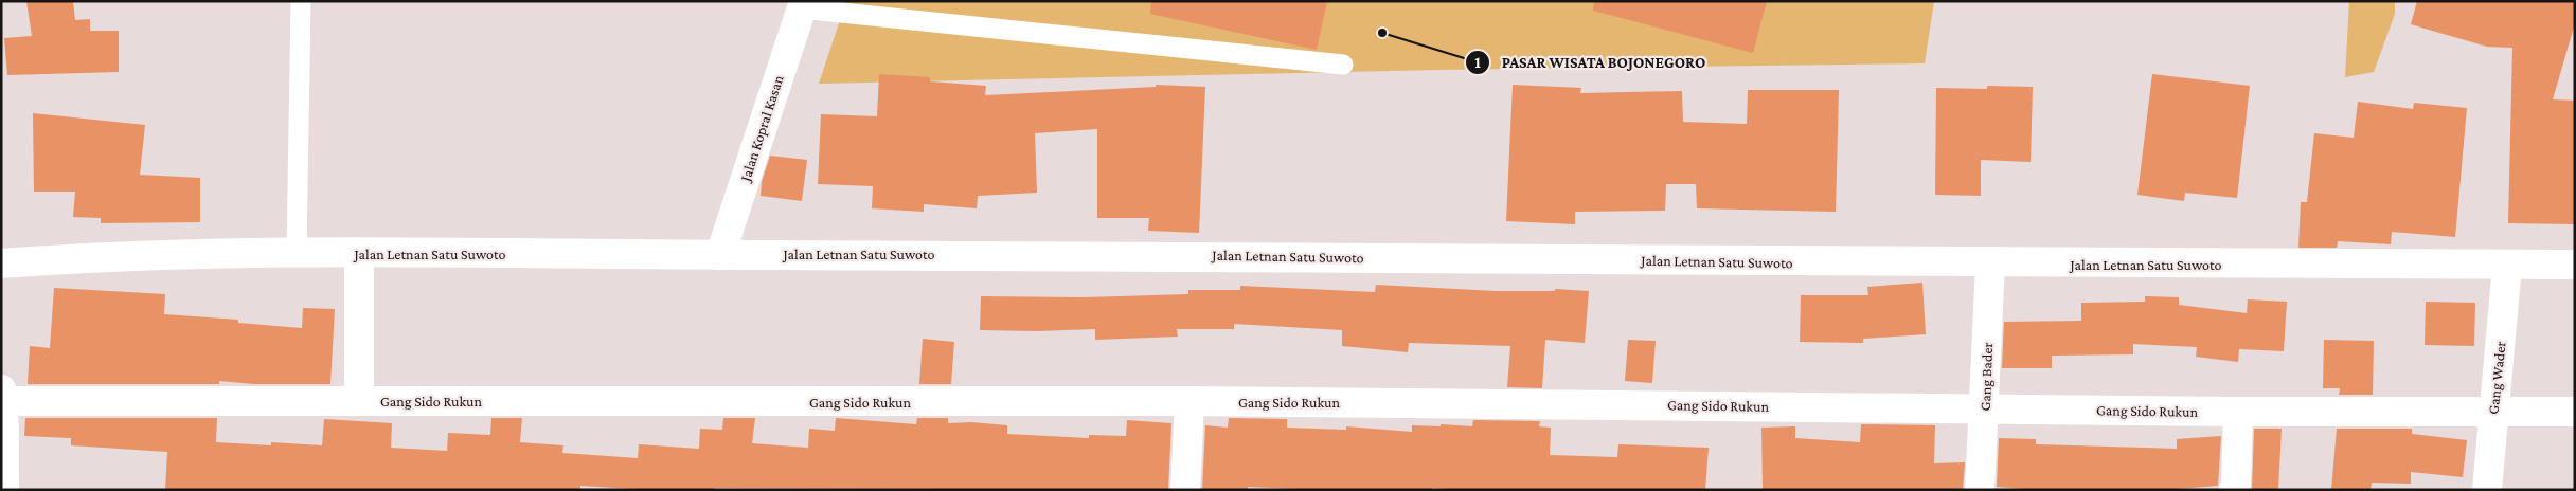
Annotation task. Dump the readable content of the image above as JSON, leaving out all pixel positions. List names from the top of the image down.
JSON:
{
  "streets": {
    "street": [
      "Jalan Kopral Kasan",
      "Jalan Letnan Satu Suwoto",
      "Gang Bader",
      "Gang Wader",
      "Gang Sido Rukun"
    ]
  },
  "crossings": [
    ["Jalan Kopral Kasan", "Jalan Letnan Satu Suwoto"],
    ["Jalan Letnan Satu Suwoto", "Gang Bader"],
    ["Jalan Letnan Satu Suwoto", "Gang Wader"],
    ["Gang Bader", "Gang Sido Rukun"],
    ["Gang Wader", "Gang Sido Rukun"]
  ],
  "places": ["PASAR WISATA BOJONEGORO"]
}
